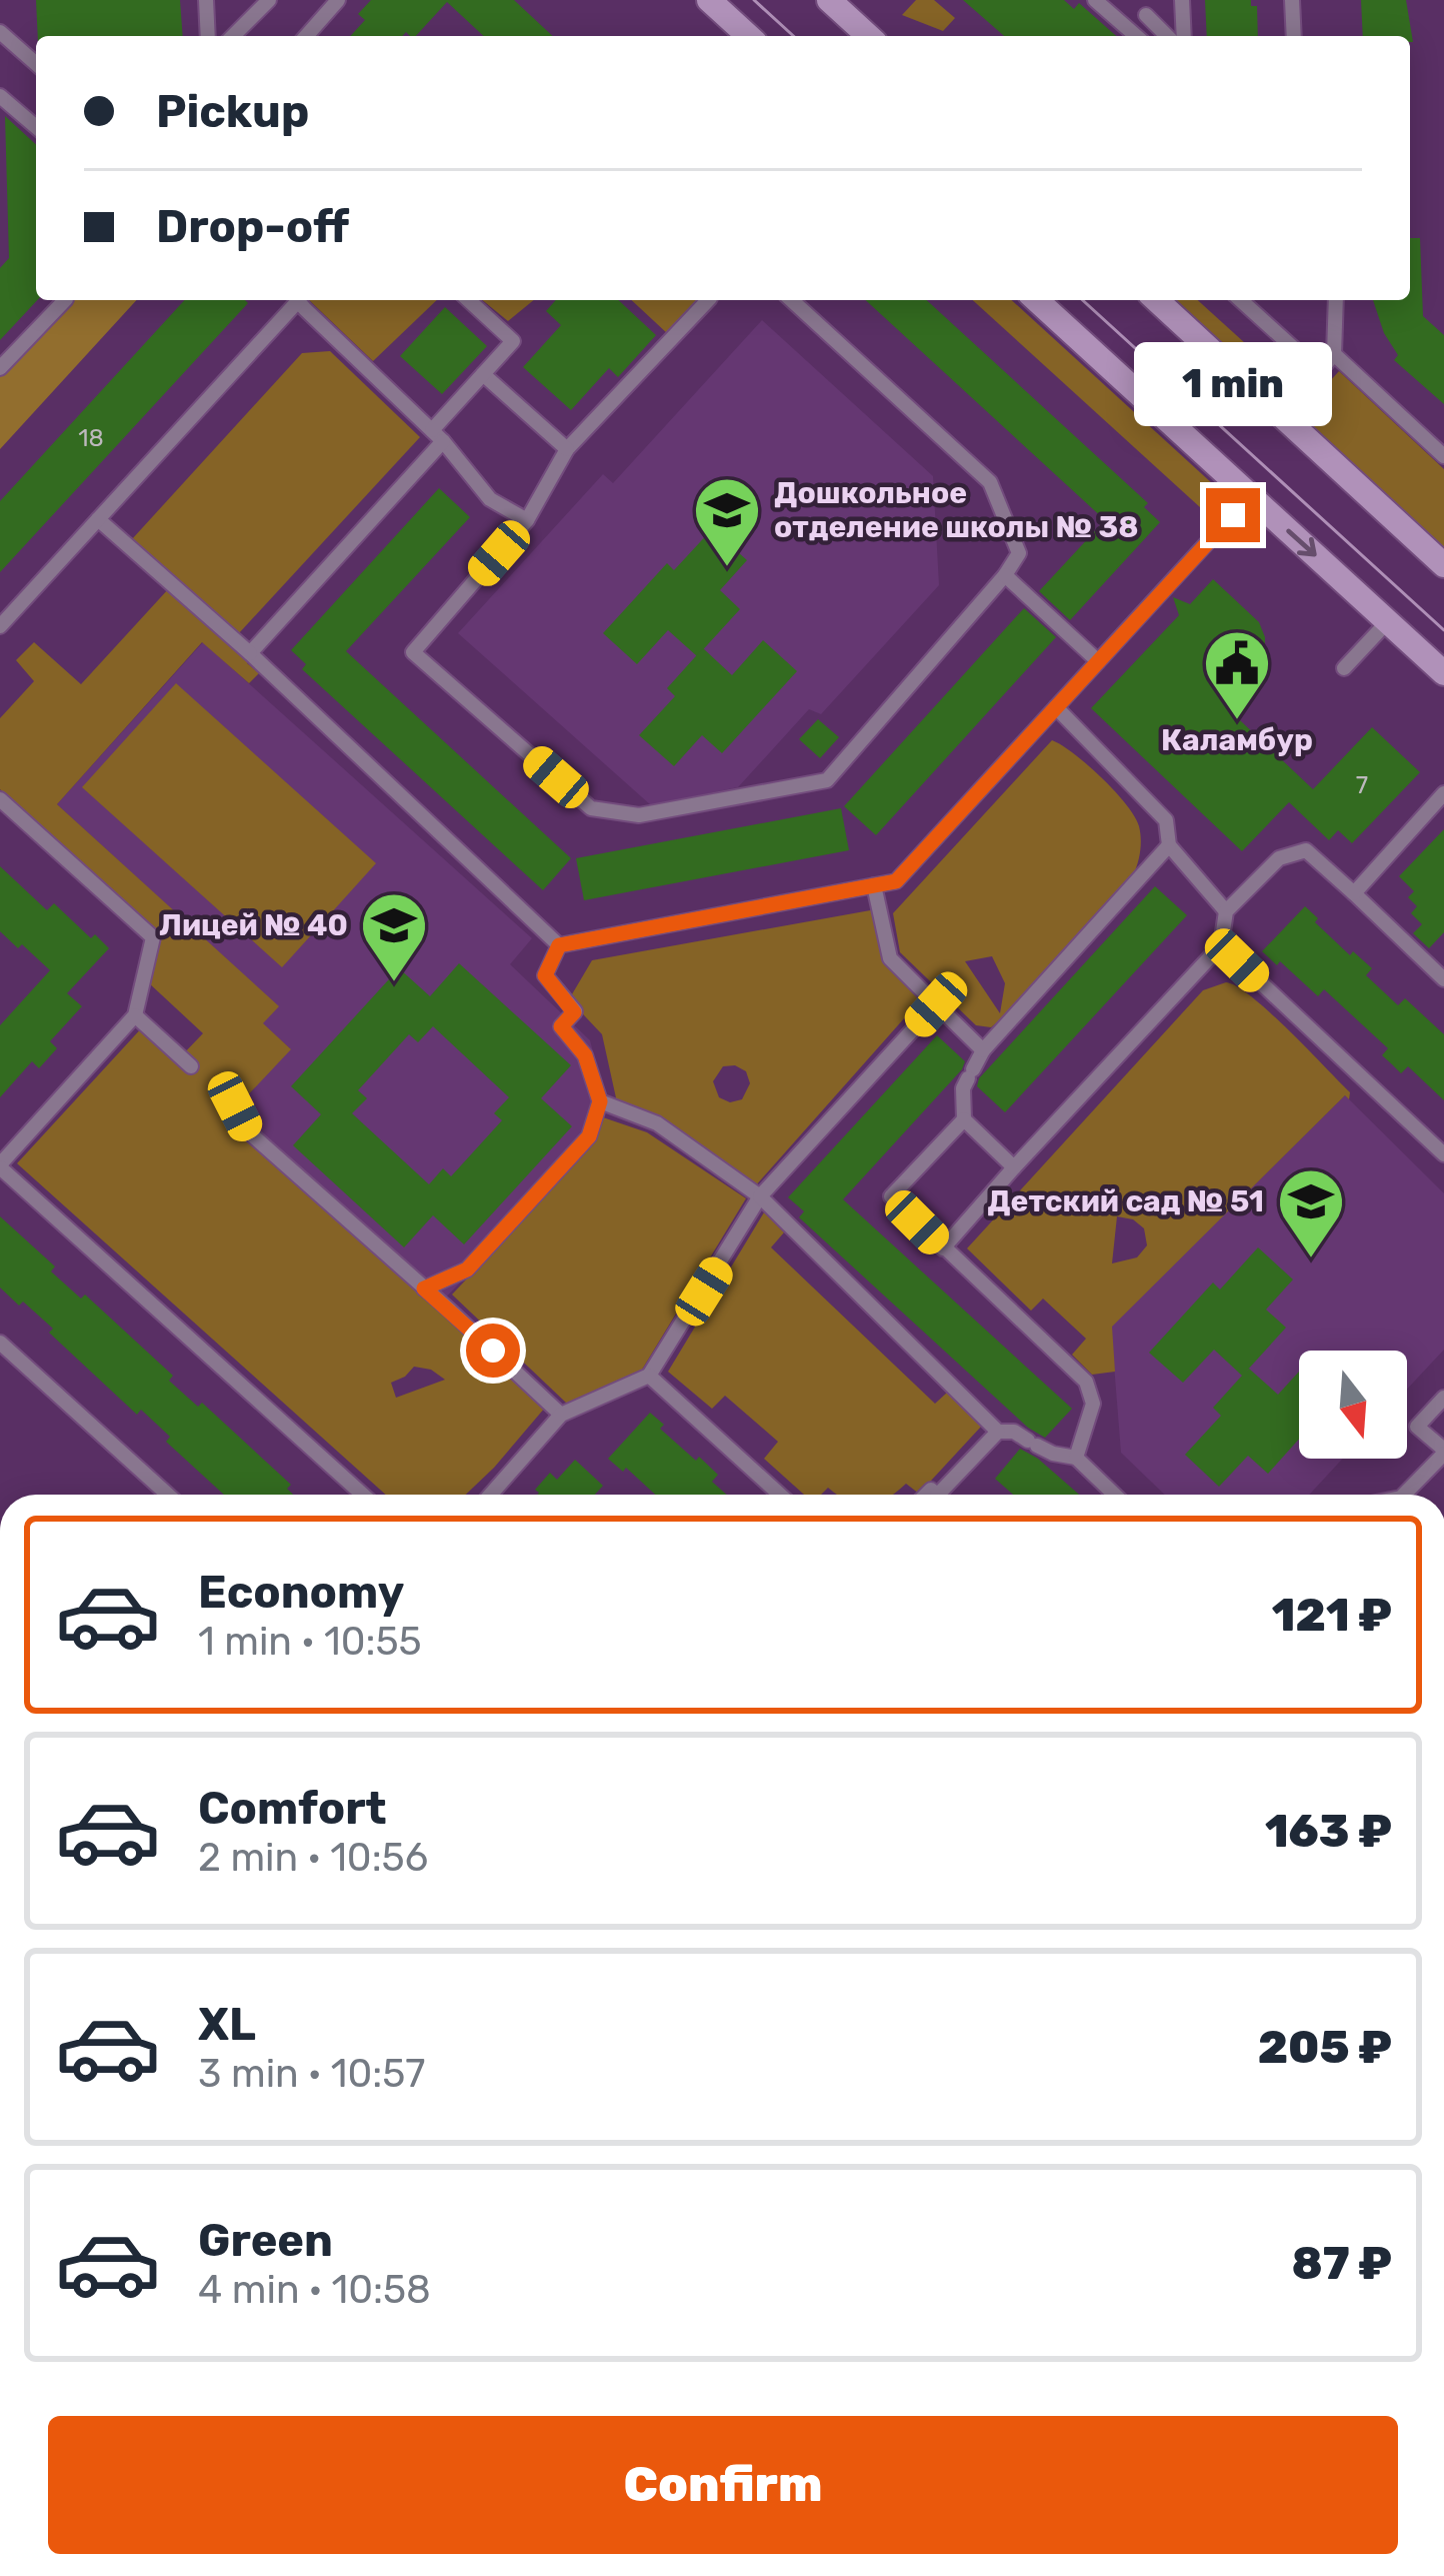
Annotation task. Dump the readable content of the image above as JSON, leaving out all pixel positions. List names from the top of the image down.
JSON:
{
  "places": {
    "school or university": ["Дошкольное отделение школы № 38", "Лицей № 40", "Детский сад № 51"],
    "public building": ["Каламбур"]
  },
  "house_numbers": ["18", "7"],
  "north": "bottom",
  "page": {
    "banner": ["Pickup", "Drop-off"],
    "bubble": "1 min",
    "list": [
      {
        "name": "Economy",
        "note": "1 min · 10:55",
        "value": "121 ₽"
      },
      {
        "name": "Comfort",
        "note": "2 min · 10:56",
        "value": "163 ₽"
      },
      {
        "name": "XL",
        "note": "3 min · 10:57",
        "value": "205 ₽"
      },
      {
        "name": "Green",
        "note": "4 min · 10:58",
        "value": "87 ₽"
      }
    ],
    "buttons": "Confirm"
  }
}
